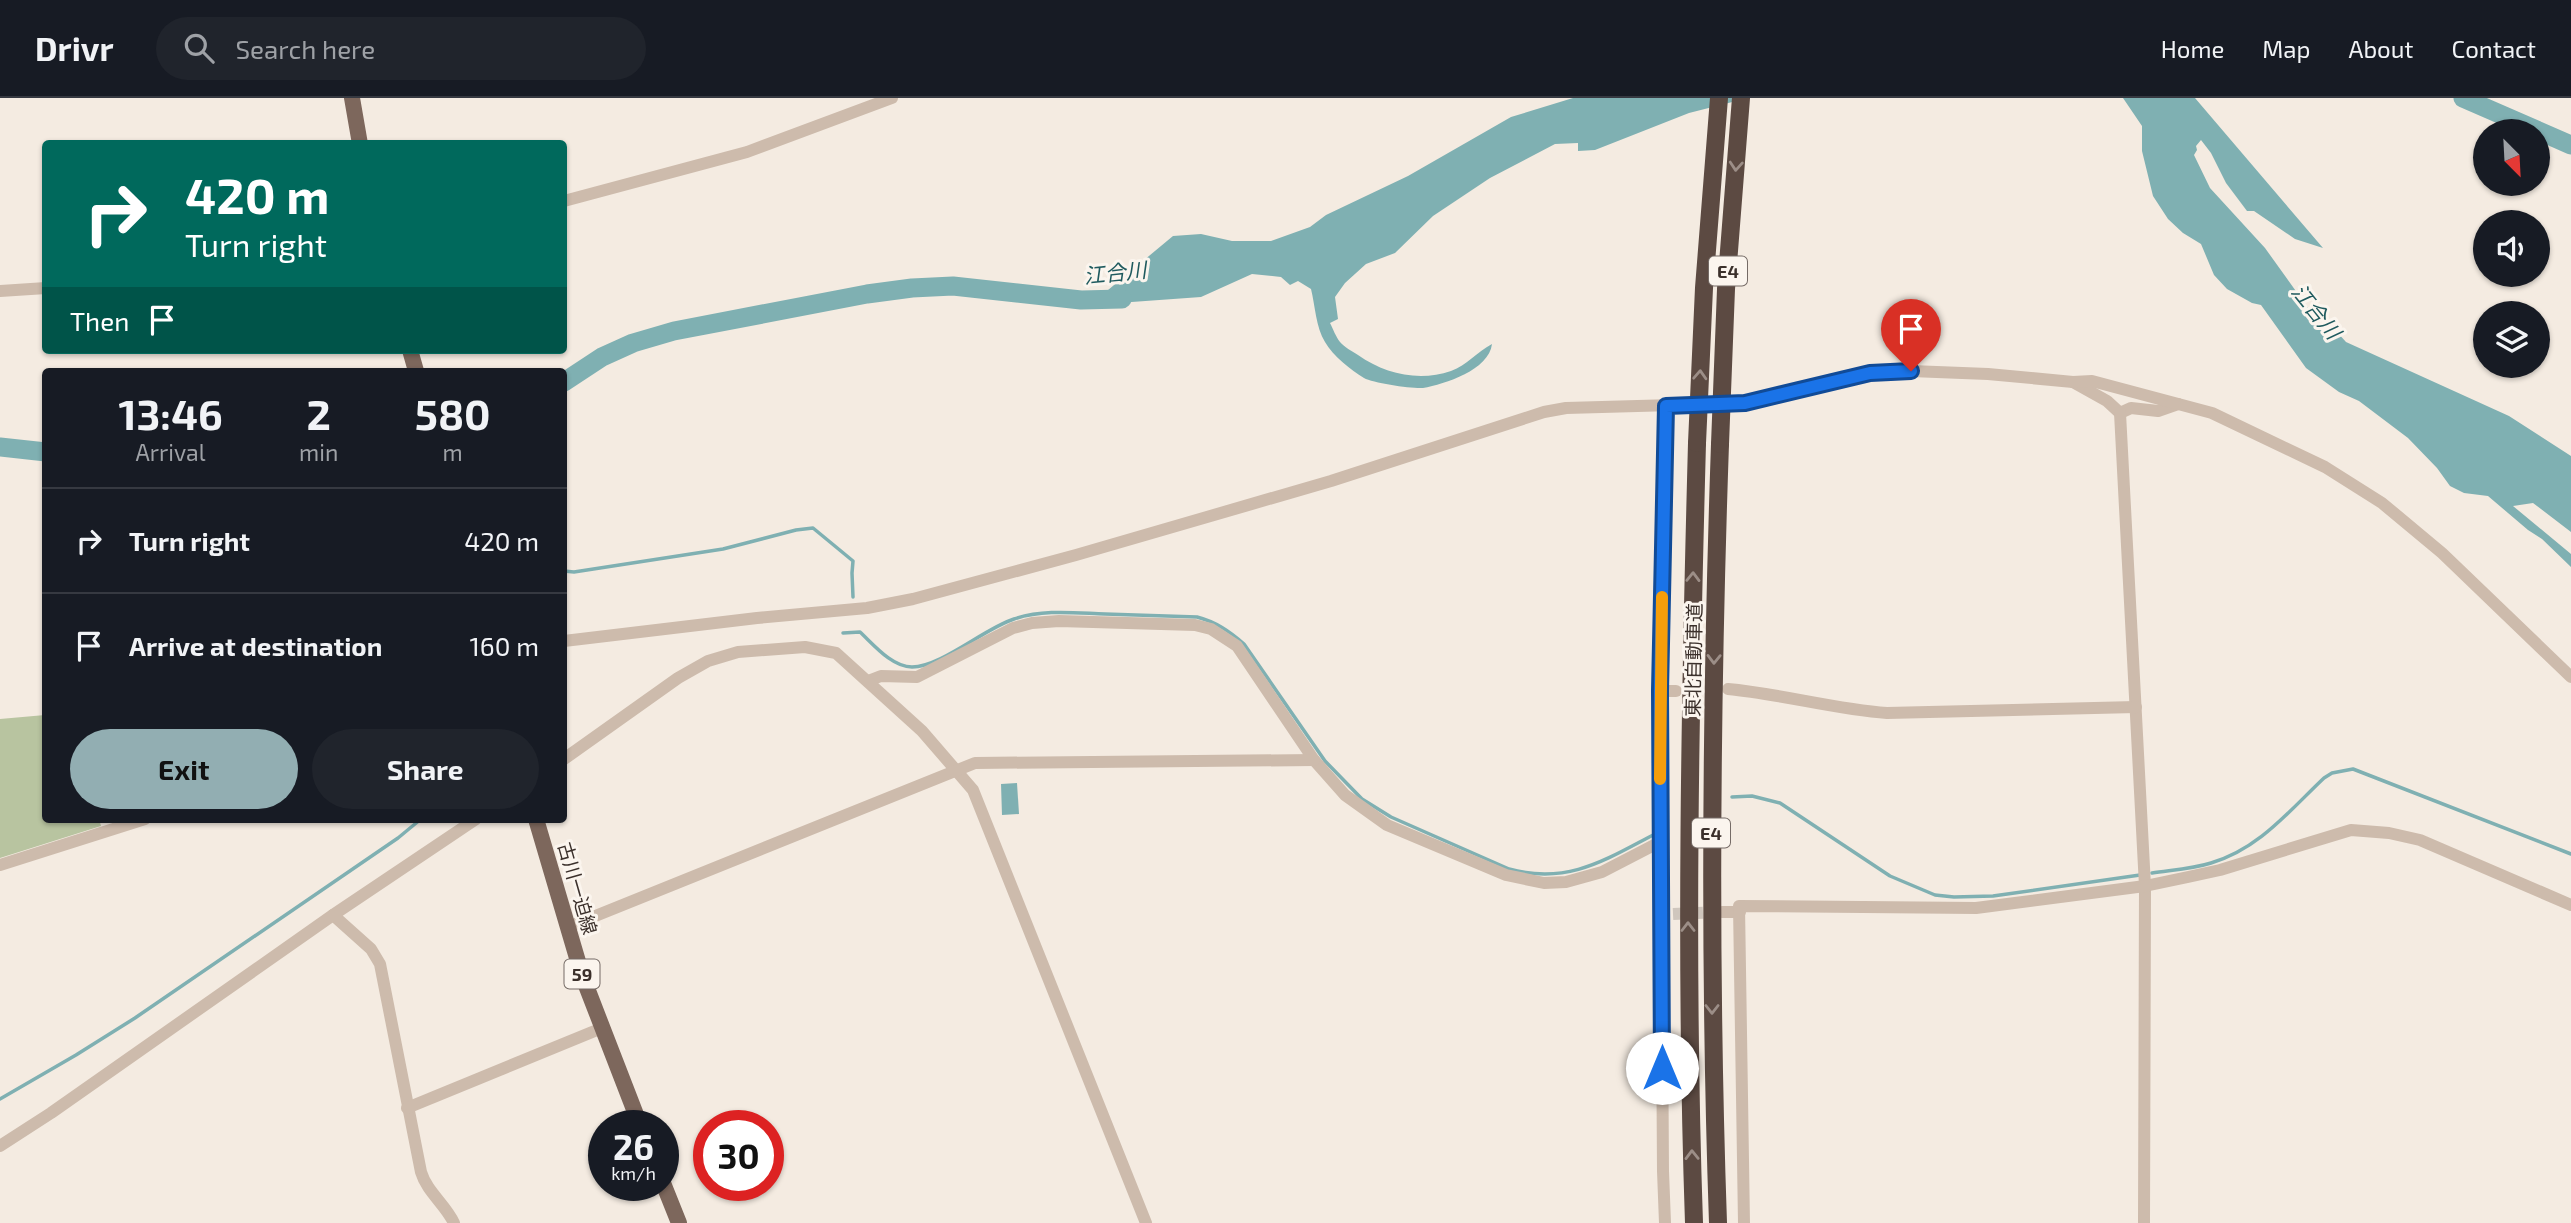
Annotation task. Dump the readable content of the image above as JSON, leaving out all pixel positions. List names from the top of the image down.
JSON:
{
  "streets": {
    "highway": ["E4", "東北自動車道"],
    "main road": ["古川一迫線", "59"]
  },
  "water": ["江合川"],
  "north": "bottom right",
  "page": {
    "header": "Drivr",
    "search": "Search here",
    "nav": [
      "Home",
      "Map",
      "About",
      "Contact"
    ],
    "turn": ["420 m", "Turn right"],
    "then": "Then",
    "eta": [
      "13:46",
      "Arrival",
      "2",
      "min",
      "580",
      "m"
    ],
    "list": [
      {
        "name": "Turn right",
        "value": "420 m"
      },
      {
        "name": "Arrive at destination",
        "value": "160 m"
      }
    ],
    "buttons": ["Exit", "Share"],
    "speed": "26 km/h",
    "limit": "30"
  }
}
